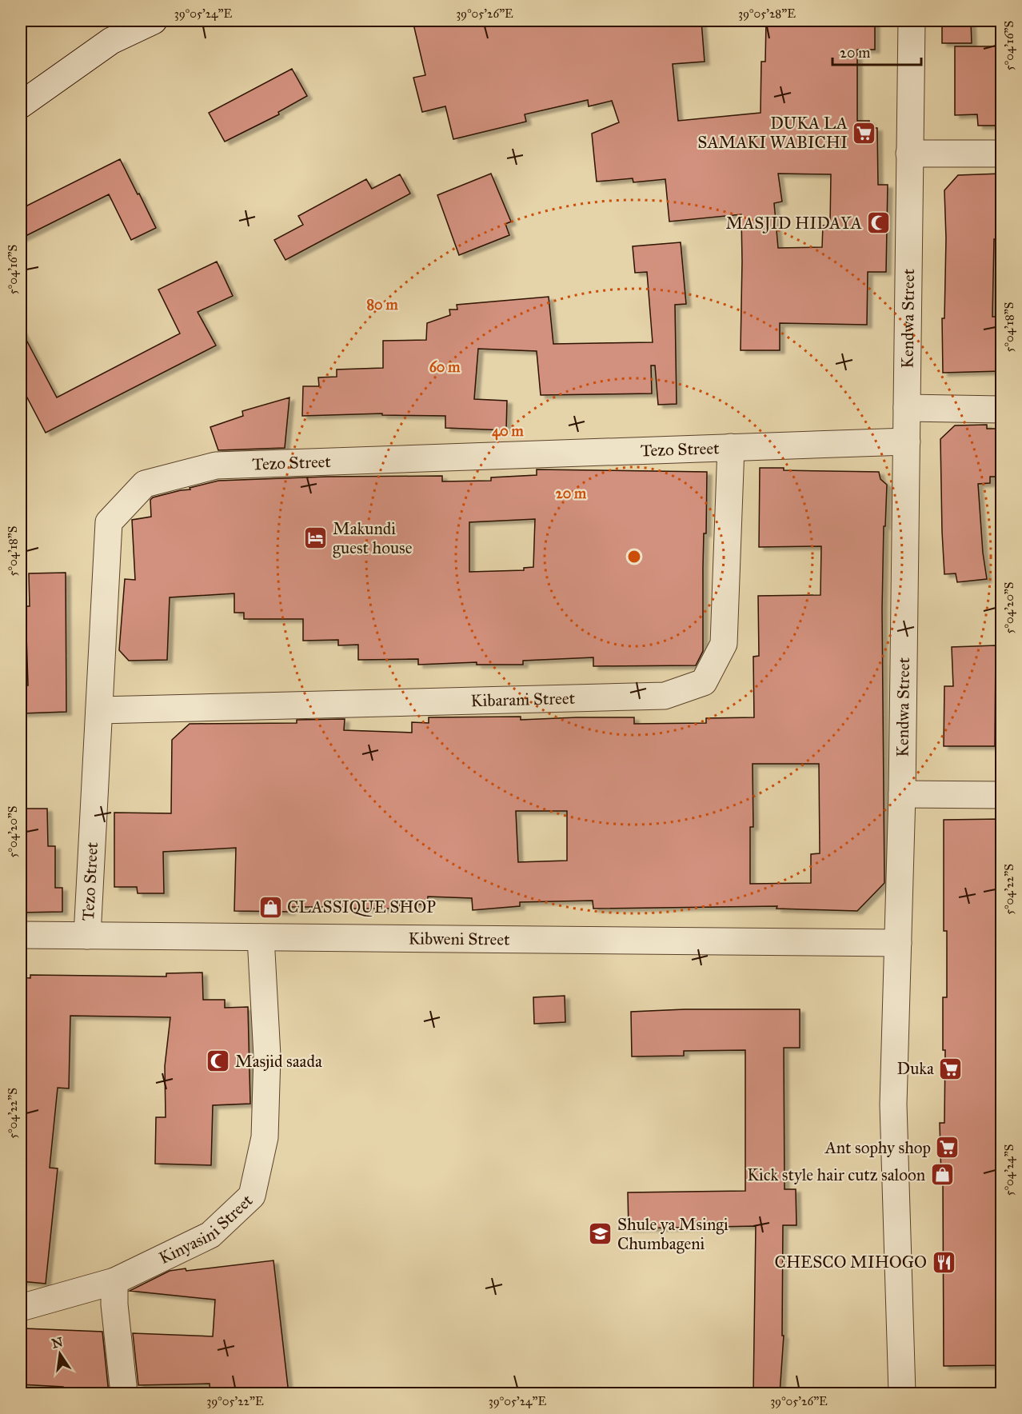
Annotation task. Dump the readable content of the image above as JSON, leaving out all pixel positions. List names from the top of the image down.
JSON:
{
  "streets": {
    "street": [
      "Kendwa Street",
      "Tezo Street",
      "Kibarani Street",
      "Kibweni Street",
      "Kinyasini Street"
    ]
  },
  "crossings": [
    ["Kendwa Street", "Tezo Street"],
    ["Kendwa Street", "Kibweni Street"],
    ["Tezo Street", "Kibarani Street"],
    ["Tezo Street", "Kibweni Street"],
    ["Kibweni Street", "Kinyasini Street"]
  ],
  "places": {
    "supermarket": ["DUKA LA SAMAKI WABICHI", "Duka", "Ant sophy shop"],
    "mosque": ["MASJID HIDAYA", "Masjid saada"],
    "hotel": ["Makundi guest house"],
    "shop": ["CLASSIQUE SHOP", "Kick style hair cutz saloon"],
    "school or university": ["Shule ya Msingi Chumbageni"],
    "restaurant": ["CHESCO MIHOGO"]
  },
  "scale_bar": "20 m",
  "north": "top",
  "coordinates": [
    "39°05'24\"E",
    "39°05'26\"E",
    "39°05'28\"E",
    "5°04'16\"S",
    "5°04'18\"S",
    "5°04'20\"S",
    "5°04'22\"S",
    "5°04'24\"S",
    "39°05'22\"E"
  ],
  "rings": [
    "80 m",
    "60 m",
    "40 m",
    "20 m"
  ]
}
